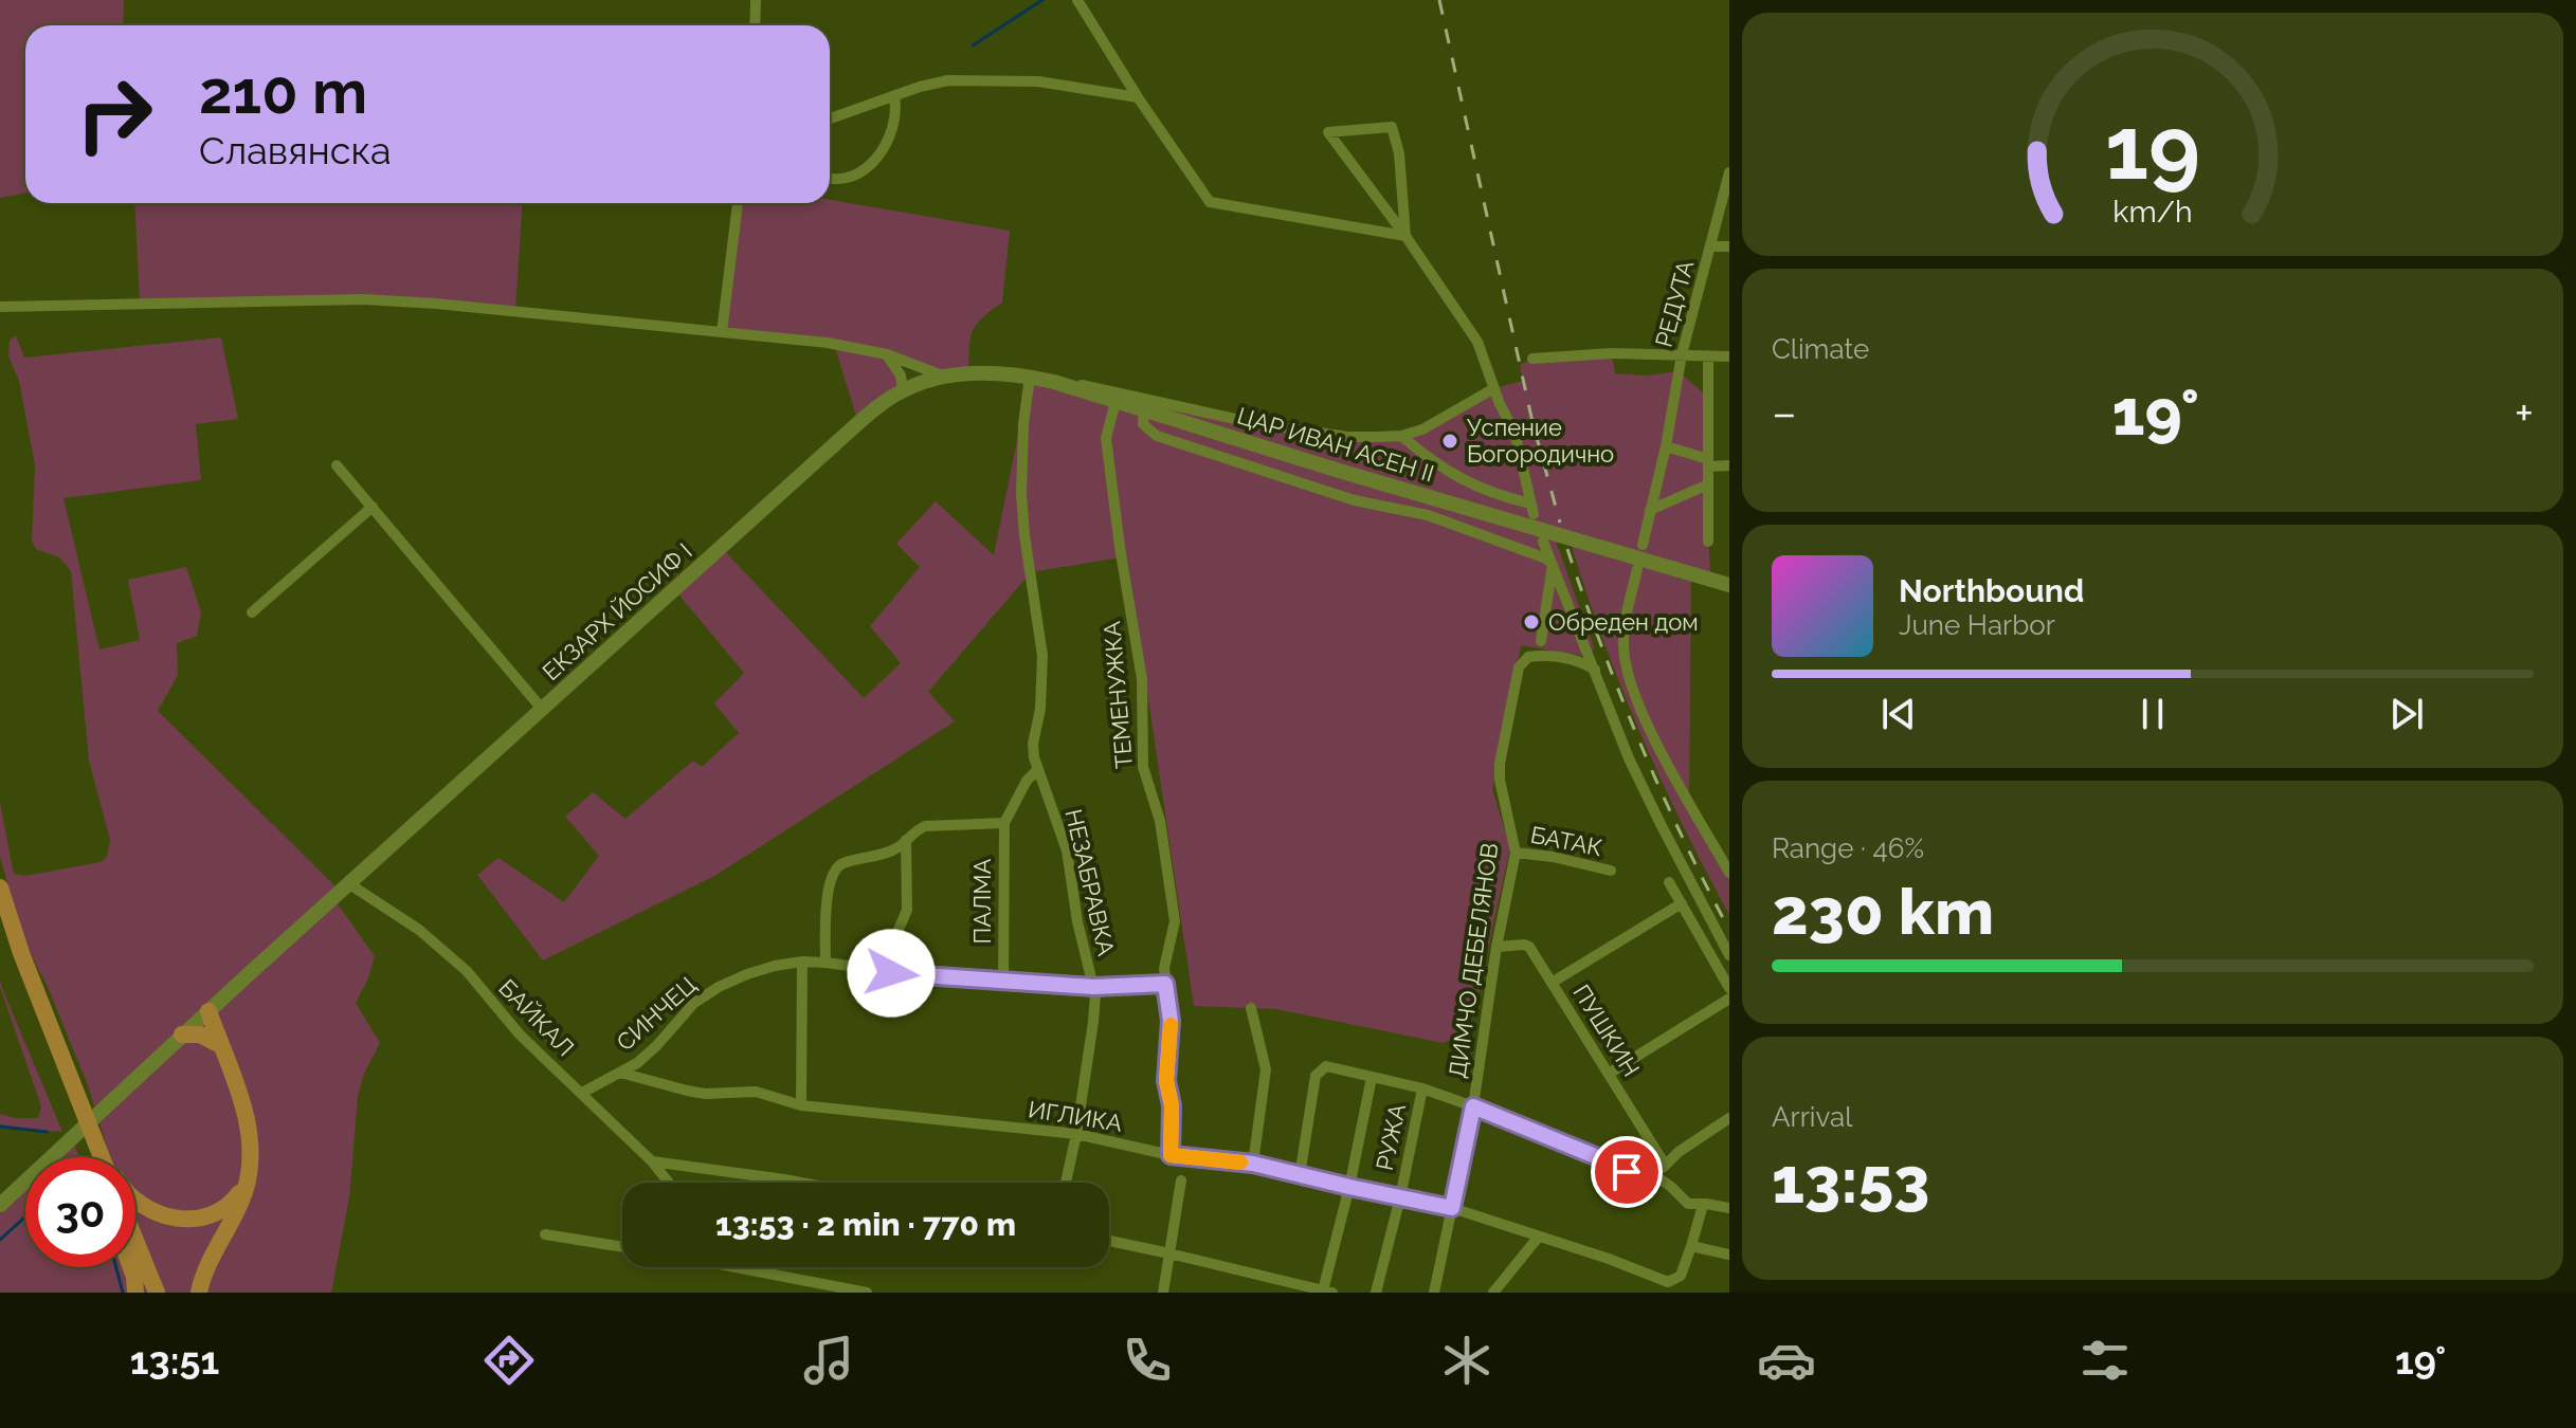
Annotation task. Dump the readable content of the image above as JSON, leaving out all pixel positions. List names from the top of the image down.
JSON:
{
  "streets": {
    "main road": ["ЦАР ИВАН АСЕН II", "ЕКЗАРХ ЙОСИФ I"],
    "street": [
      "РЕДУТА",
      "ТЕМЕНУЖКА",
      "БАТАК",
      "НЕЗАБРАВКА",
      "ПАЛМА",
      "ДИМЧО ДЕБЕЛЯНОВ",
      "СИНЧЕЦ",
      "БАЙКАЛ",
      "ПУШКИН",
      "ИГЛИКА",
      "РУЖА"
    ]
  },
  "crossings": [
    ["ЦАР ИВАН АСЕН II", "ЕКЗАРХ ЙОСИФ I"],
    ["ЦАР ИВАН АСЕН II", "ТЕМЕНУЖКА"],
    ["ЕКЗАРХ ЙОСИФ I", "ТЕМЕНУЖКА"],
    ["ЕКЗАРХ ЙОСИФ I", "НЕЗАБРАВКА"],
    ["ЕКЗАРХ ЙОСИФ I", "БАЙКАЛ"],
    ["ТЕМЕНУЖКА", "СИНЧЕЦ"],
    ["ТЕМЕНУЖКА", "ИГЛИКА"],
    ["БАТАК", "ДИМЧО ДЕБЕЛЯНОВ"],
    ["НЕЗАБРАВКА", "СИНЧЕЦ"],
    ["НЕЗАБРАВКА", "ИГЛИКА"],
    ["ПАЛМА", "СИНЧЕЦ"],
    ["ДИМЧО ДЕБЕЛЯНОВ", "ПУШКИН"],
    ["ДИМЧО ДЕБЕЛЯНОВ", "ИГЛИКА"],
    ["СИНЧЕЦ", "БАЙКАЛ"],
    ["СИНЧЕЦ", "ИГЛИКА"],
    ["ИГЛИКА", "РУЖА"]
  ],
  "places": ["Успение Богородично", "Обреден дом"],
  "page": {
    "turn": ["210 m", "Славянска"],
    "tile": [
      "Climate",
      ["Range · 46%", "230 km"],
      ["Arrival", "13:53"]
    ],
    "heat": ["−", "19°", "+"],
    "song": ["Northbound", "June Harbor"],
    "limit": "30",
    "trip": "13:53 · 2 min · 770 m",
    "tabs": ["13:51", "19°"],
    "gauge": ["19", "km/h"]
  }
}
